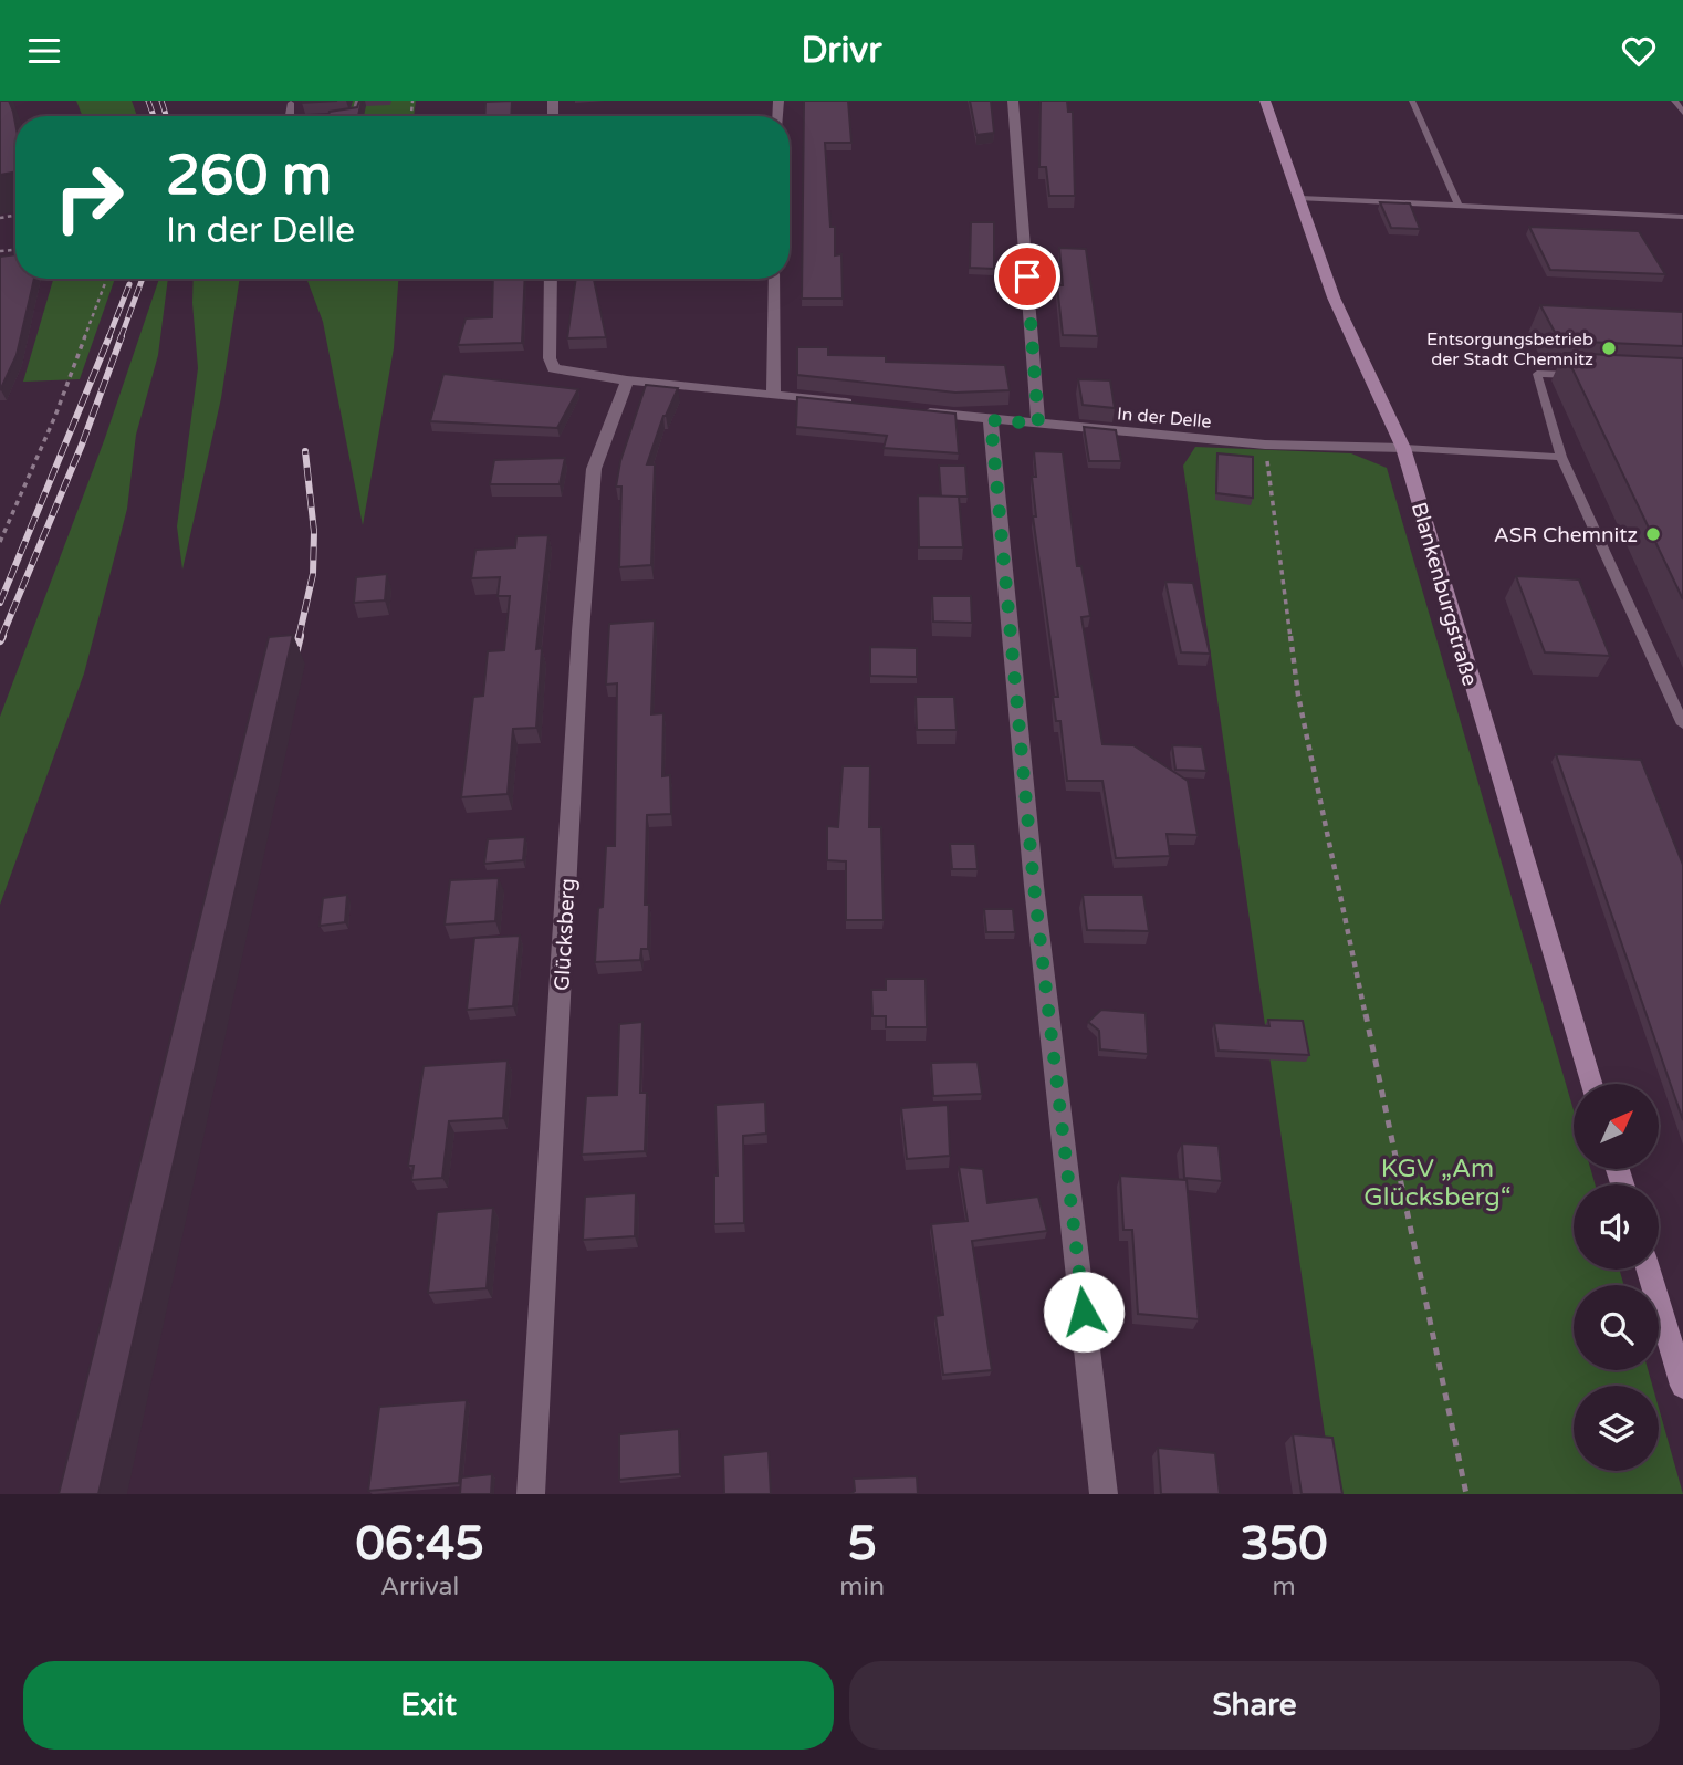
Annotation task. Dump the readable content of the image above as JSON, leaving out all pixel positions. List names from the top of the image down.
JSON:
{
  "streets": {
    "main road": ["Blankenburgstraße"],
    "street": ["In der Delle", "Glücksberg"]
  },
  "crossings": [
    ["In der Delle", "Blankenburgstraße"]
  ],
  "parks": ["KGV „Am Glücksberg“"],
  "places": ["Entsorgungsbetrieb der Stadt Chemnitz", "ASR Chemnitz"],
  "north": "top right",
  "page": {
    "header": "Drivr",
    "turn": ["260 m", "In der Delle"],
    "eta": [
      "06:45",
      "Arrival",
      "5",
      "min",
      "350",
      "m"
    ],
    "buttons": ["Exit", "Share"]
  }
}
